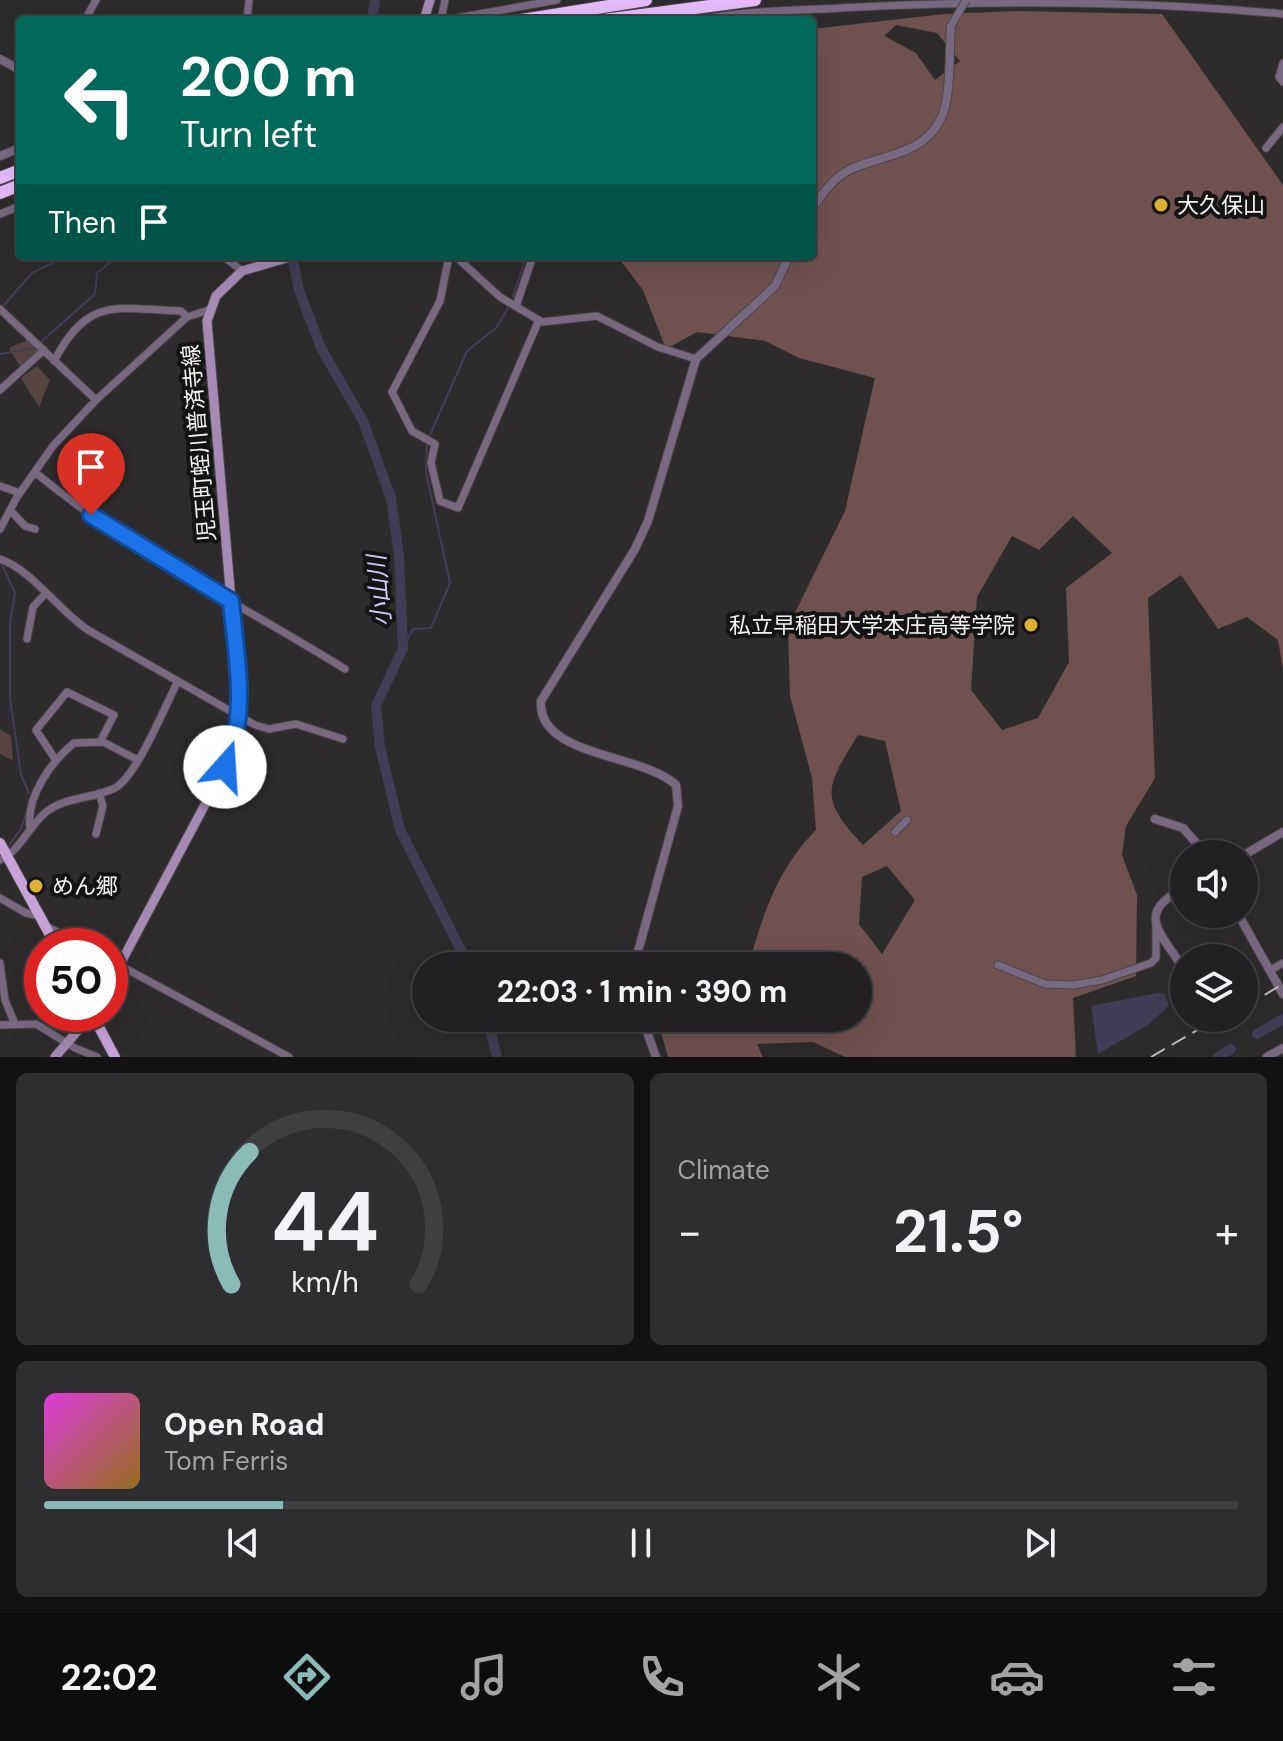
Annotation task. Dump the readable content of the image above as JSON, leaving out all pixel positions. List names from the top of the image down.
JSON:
{
  "streets": {
    "main road": ["児玉町蛭川普済寺線"]
  },
  "water": ["小山川"],
  "places": ["大久保山", "私立早稲田大学本庄高等学院", "めん郷"],
  "page": {
    "turn": ["200 m", "Turn left"],
    "then": "Then",
    "limit": "50",
    "trip": "22:03 · 1 min · 390 m",
    "tile": "Climate",
    "heat": ["−", "21.5°", "+"],
    "song": ["Open Road", "Tom Ferris"],
    "tabs": "22:02",
    "gauge": ["44", "km/h"]
  }
}
